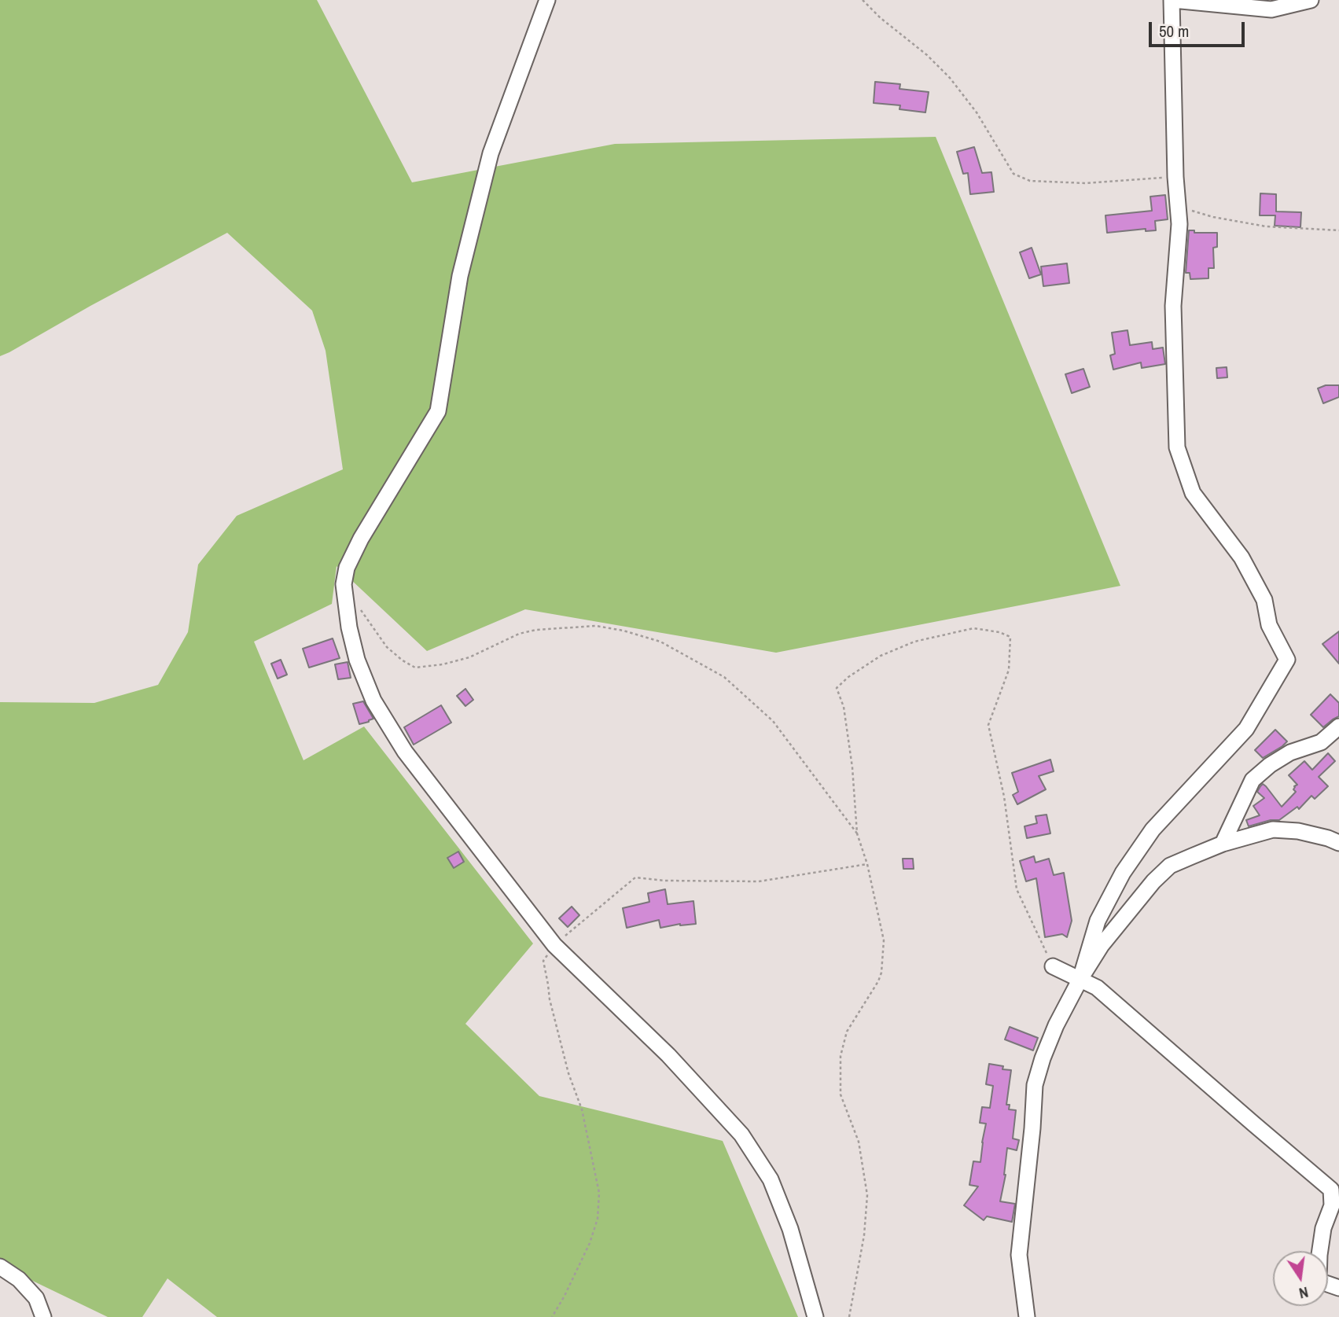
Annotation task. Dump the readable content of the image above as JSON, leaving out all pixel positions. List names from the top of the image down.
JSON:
{
  "scale_bar": "50 m",
  "north": "bottom"
}
